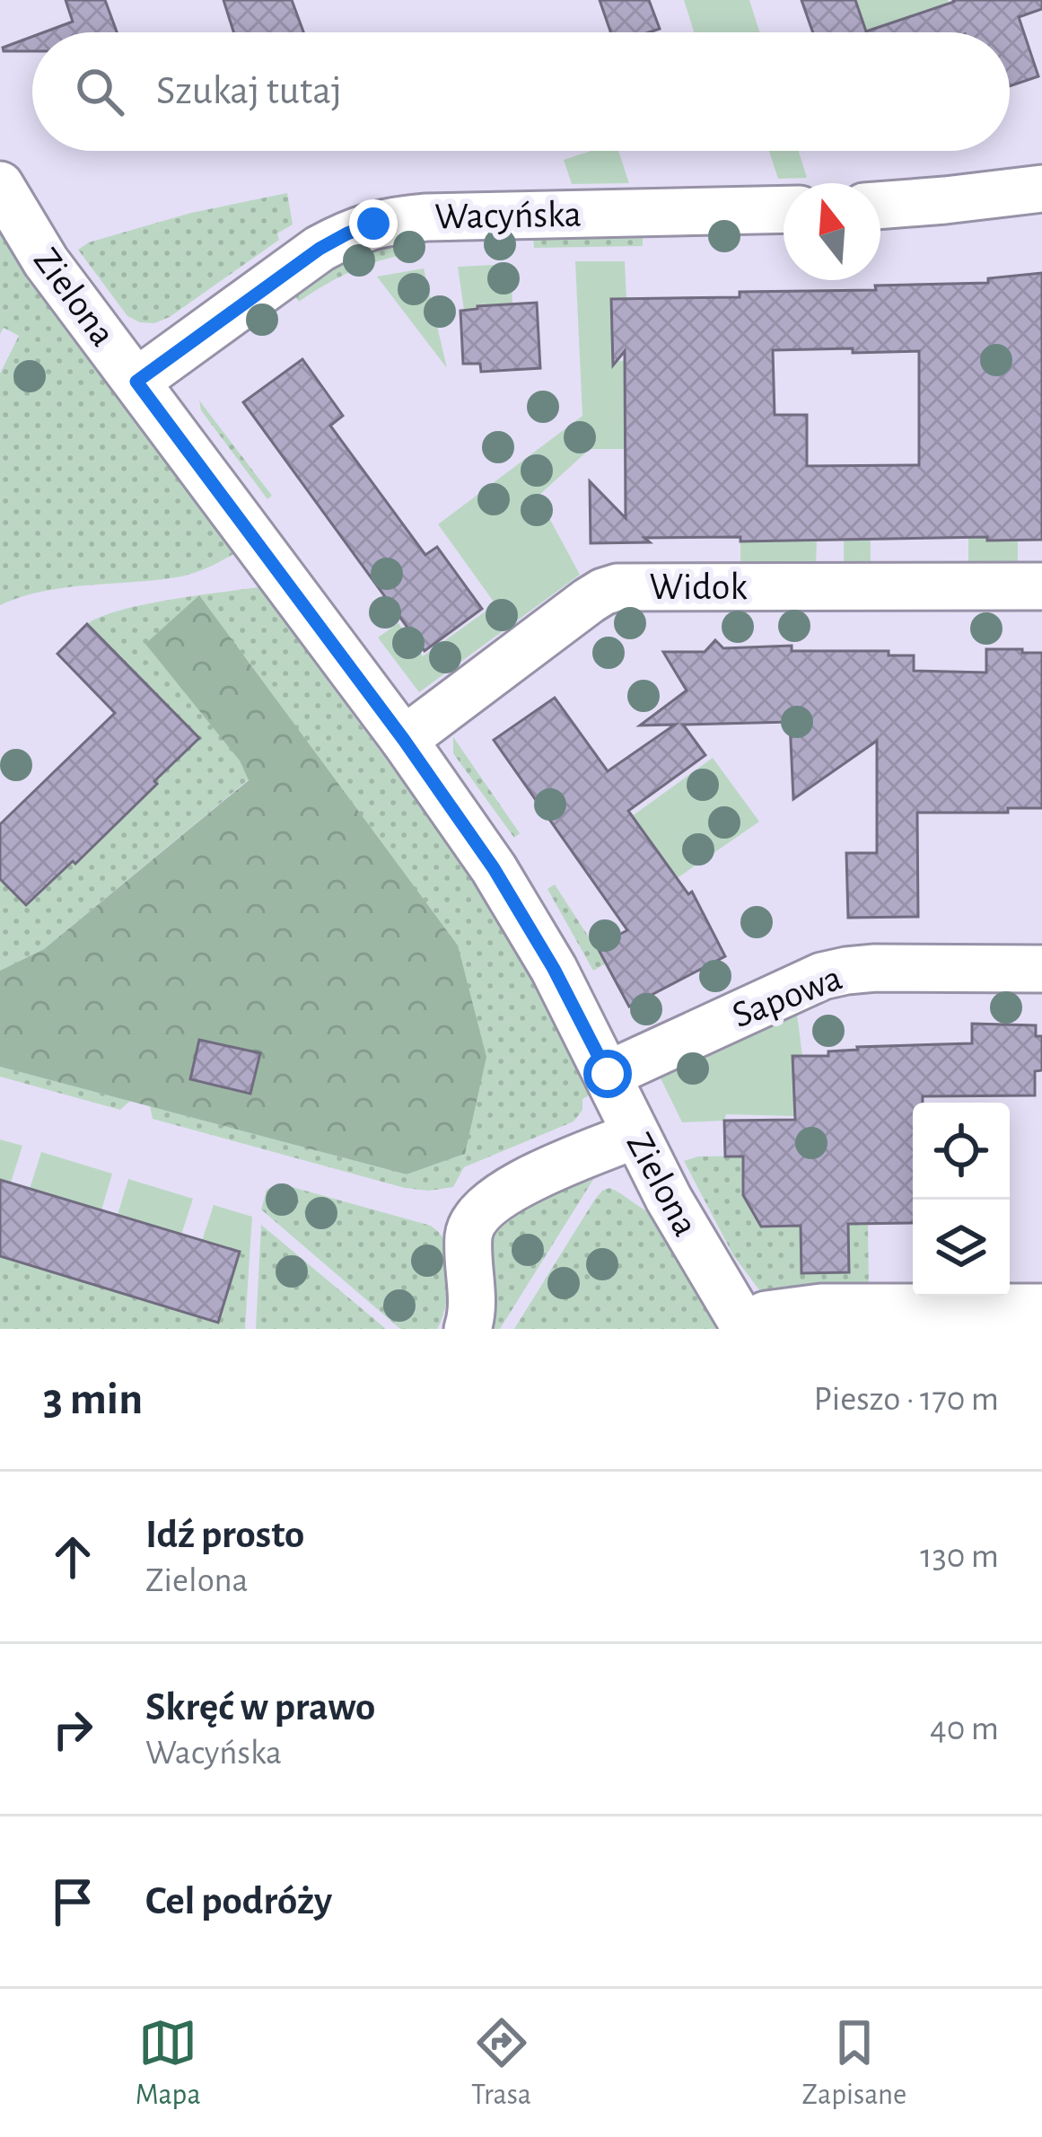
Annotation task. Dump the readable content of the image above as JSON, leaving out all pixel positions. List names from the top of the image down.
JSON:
{
  "streets": {
    "street": [
      "Wacyńska",
      "Zielona",
      "Widok",
      "Sapowa"
    ]
  },
  "crossings": [
    ["Wacyńska", "Zielona"],
    ["Zielona", "Widok"],
    ["Zielona", "Sapowa"]
  ],
  "north": "top",
  "page": {
    "search": "Szukaj tutaj",
    "heading": ["3 min", "Pieszo · 170 m"],
    "list": [
      ["Idź prosto", "Zielona", "130 m"],
      ["Skręć w prawo", "Wacyńska", "40 m"],
      "Cel podróży"
    ],
    "nav": ["Mapa", "Trasa", "Zapisane"]
  }
}
